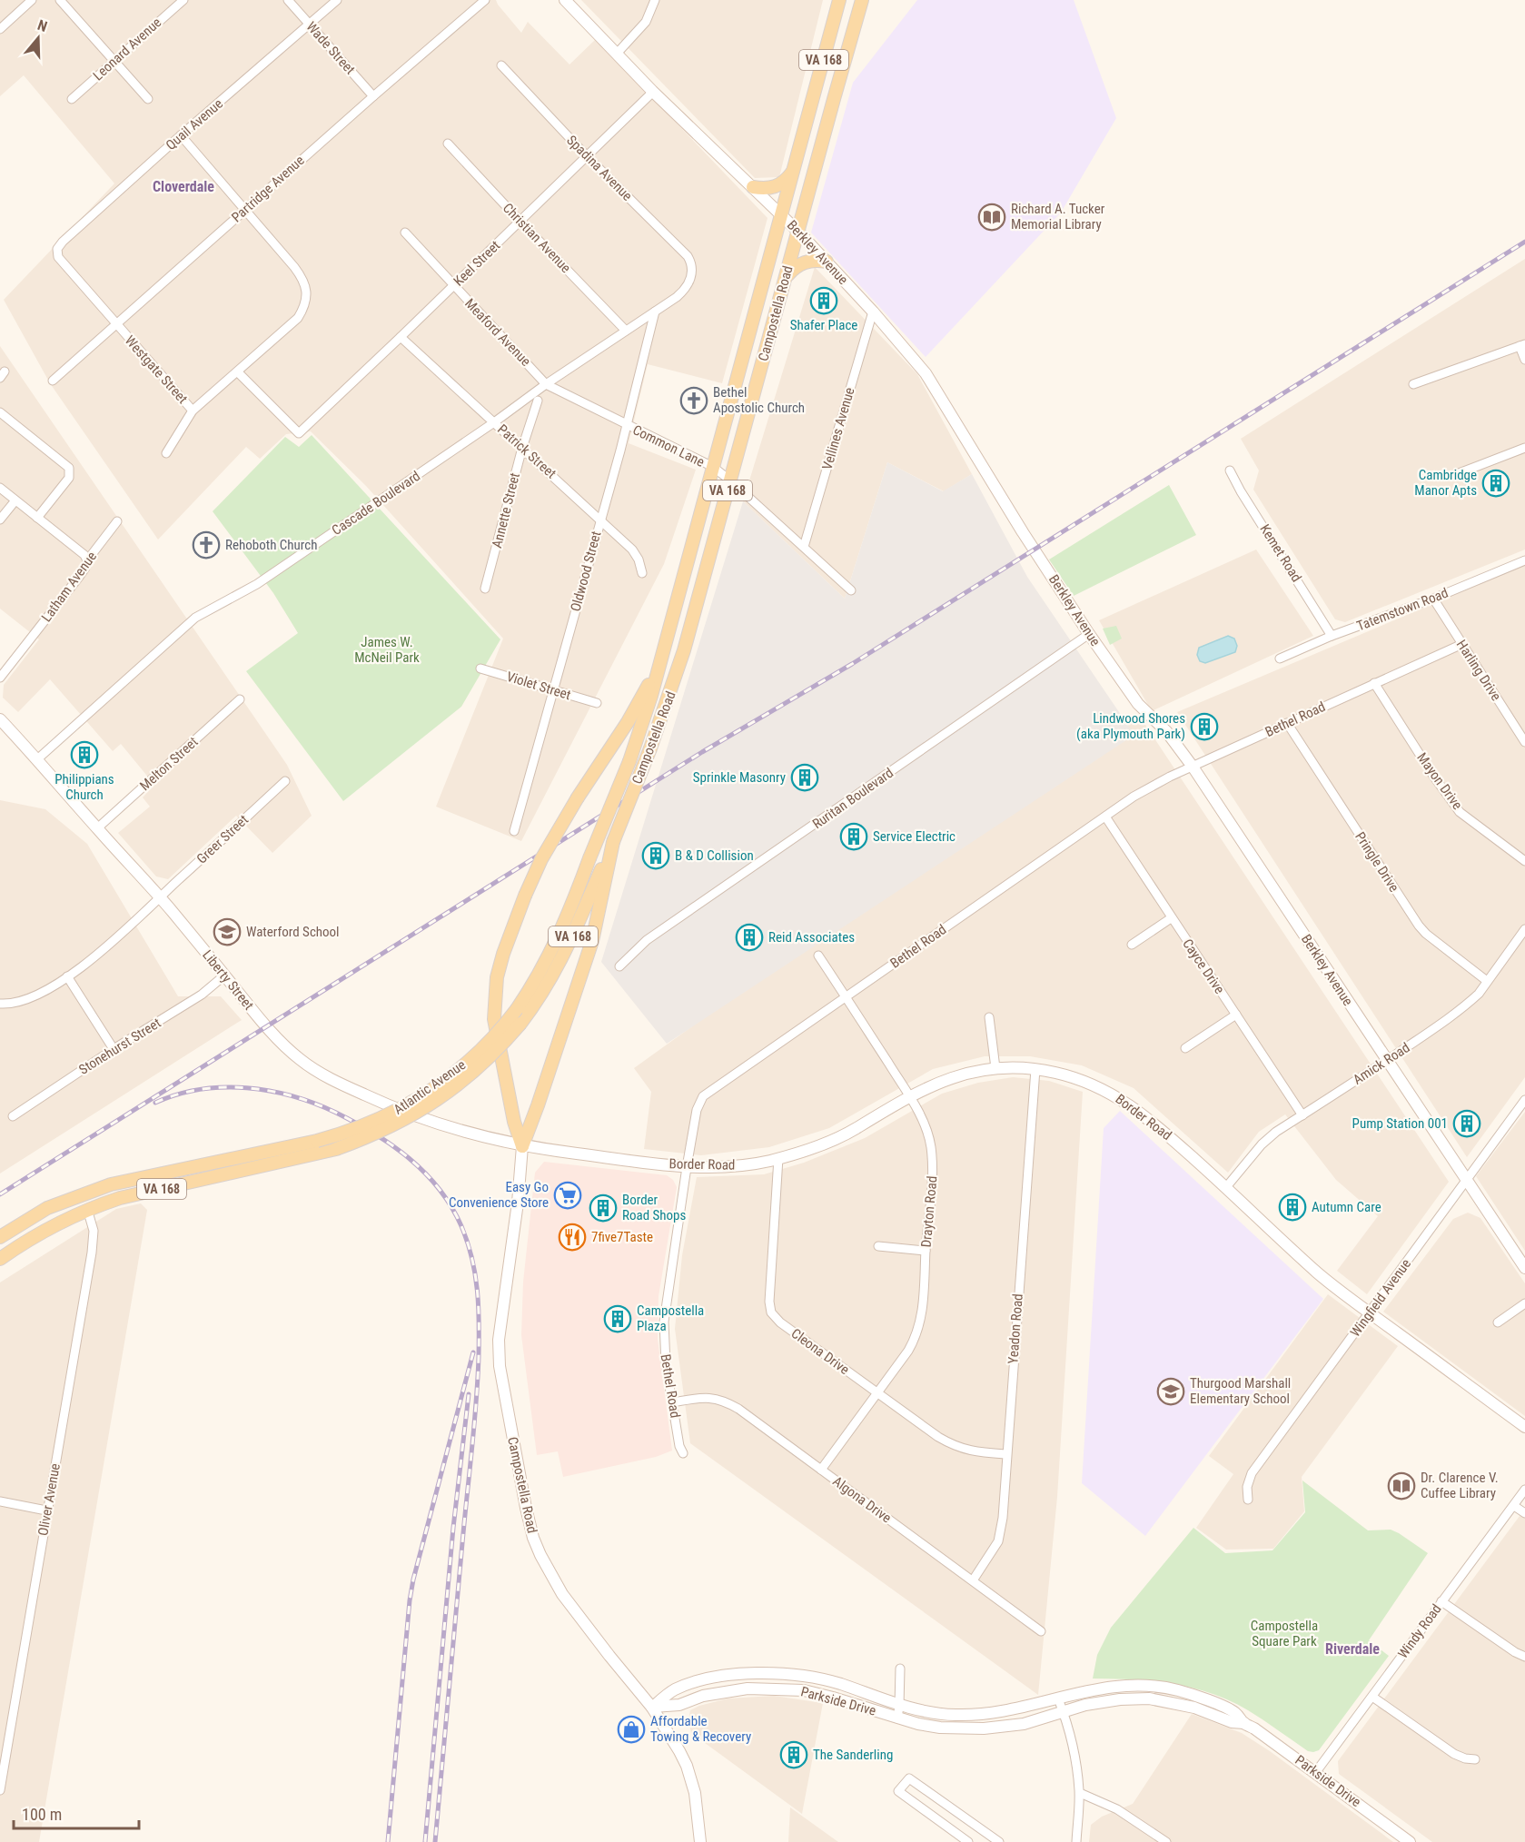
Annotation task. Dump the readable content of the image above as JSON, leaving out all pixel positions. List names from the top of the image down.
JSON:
{
  "streets": {
    "main road": ["VA 168", "Campostella Road", "Atlantic Avenue"],
    "street": [
      "Wade Street",
      "Leonard Avenue",
      "Quail Avenue",
      "Spadina Avenue",
      "Partridge Avenue",
      "Christian Avenue",
      "Berkley Avenue",
      "Keel Street",
      "Meaford Avenue",
      "Westgate Street",
      "Vellines Avenue",
      "Common Lane",
      "Patrick Street",
      "Cascade Boulevard",
      "Annette Street",
      "Kemet Road",
      "Oldwood Street",
      "Latham Avenue",
      "Tatemstown Road",
      "Harling Drive",
      "Violet Street",
      "Bethel Road",
      "Melton Street",
      "Mayon Drive",
      "Ruritan Boulevard",
      "Greer Street",
      "Pringle Drive",
      "Cayce Drive",
      "Liberty Street",
      "Stonehurst Street",
      "Amick Road",
      "Border Road",
      "Drayton Road",
      "Wingfield Avenue",
      "Yeadon Road",
      "Cleona Drive",
      "Oliver Avenue",
      "Algona Drive",
      "Windy Road",
      "Parkside Drive"
    ]
  },
  "crossings": [
    ["Wade Street", "Quail Avenue"],
    ["Wade Street", "Partridge Avenue"],
    ["Quail Avenue", "Westgate Street"],
    ["Spadina Avenue", "Keel Street"],
    ["Spadina Avenue", "Cascade Boulevard"],
    ["Partridge Avenue", "Westgate Street"],
    ["Christian Avenue", "Keel Street"],
    ["Christian Avenue", "Cascade Boulevard"],
    ["Berkley Avenue", "Keel Street"],
    ["Berkley Avenue", "Campostella Road"],
    ["Berkley Avenue", "Vellines Avenue"],
    ["Berkley Avenue", "Bethel Road"],
    ["Berkley Avenue", "Ruritan Boulevard"],
    ["Berkley Avenue", "Amick Road"],
    ["Berkley Avenue", "Wingfield Avenue"],
    ["Keel Street", "Meaford Avenue"],
    ["Keel Street", "Westgate Street"],
    ["Keel Street", "Patrick Street"],
    ["Campostella Road", "Common Lane"],
    ["Campostella Road", "Liberty Street"],
    ["Campostella Road", "Atlantic Avenue"],
    ["Campostella Road", "Border Road"],
    ["Campostella Road", "Parkside Drive"],
    ["Meaford Avenue", "Common Lane"],
    ["Meaford Avenue", "Cascade Boulevard"],
    ["Vellines Avenue", "Common Lane"],
    ["Common Lane", "Cascade Boulevard"],
    ["Common Lane", "Oldwood Street"],
    ["Patrick Street", "Cascade Boulevard"],
    ["Patrick Street", "Annette Street"],
    ["Patrick Street", "Oldwood Street"],
    ["Cascade Boulevard", "Oldwood Street"],
    ["Cascade Boulevard", "Liberty Street"],
    ["Kemet Road", "Tatemstown Road"],
    ["Oldwood Street", "Violet Street"],
    ["Tatemstown Road", "Harling Drive"],
    ["Harling Drive", "Bethel Road"],
    ["Bethel Road", "Mayon Drive"],
    ["Bethel Road", "Pringle Drive"],
    ["Bethel Road", "Cayce Drive"],
    ["Bethel Road", "Border Road"],
    ["Bethel Road", "Drayton Road"],
    ["Bethel Road", "Algona Drive"],
    ["Melton Street", "Liberty Street"],
    ["Greer Street", "Liberty Street"],
    ["Pringle Drive", "Amick Road"],
    ["Cayce Drive", "Amick Road"],
    ["Liberty Street", "Stonehurst Street"],
    ["Liberty Street", "Border Road"],
    ["Amick Road", "Border Road"],
    ["Atlantic Avenue", "Oliver Avenue"],
    ["Border Road", "Drayton Road"],
    ["Border Road", "Wingfield Avenue"],
    ["Border Road", "Yeadon Road"],
    ["Border Road", "Cleona Drive"],
    ["Drayton Road", "Cleona Drive"],
    ["Drayton Road", "Algona Drive"],
    ["Yeadon Road", "Cleona Drive"],
    ["Yeadon Road", "Algona Drive"],
    ["Windy Road", "Parkside Drive"]
  ],
  "districts": ["Cloverdale", "Riverdale"],
  "parks": ["James W. McNeil Park", "Campostella Square Park"],
  "places": {
    "library": ["Richard A. Tucker Memorial Library", "Dr. Clarence V. Cuffee Library"],
    "building": [
      "Shafer Place",
      "Cambridge Manor Apts",
      "Lindwood Shores (aka Plymouth Park)",
      "Philippians Church",
      "Sprinkle Masonry",
      "Service Electric",
      "B & D Collision",
      "Reid Associates",
      "Pump Station 001",
      "Autumn Care",
      "Border Road Shops",
      "Campostella Plaza",
      "The Sanderling"
    ],
    "church": ["Bethel Apostolic Church", "Rehoboth Church"],
    "school or university": ["Waterford School", "Thurgood Marshall Elementary School"],
    "supermarket": ["Easy Go Convenience Store"],
    "restaurant": ["7five7Taste"],
    "shop": ["Affordable Towing & Recovery"]
  },
  "scale_bar": "100 m",
  "north": "top"
}
